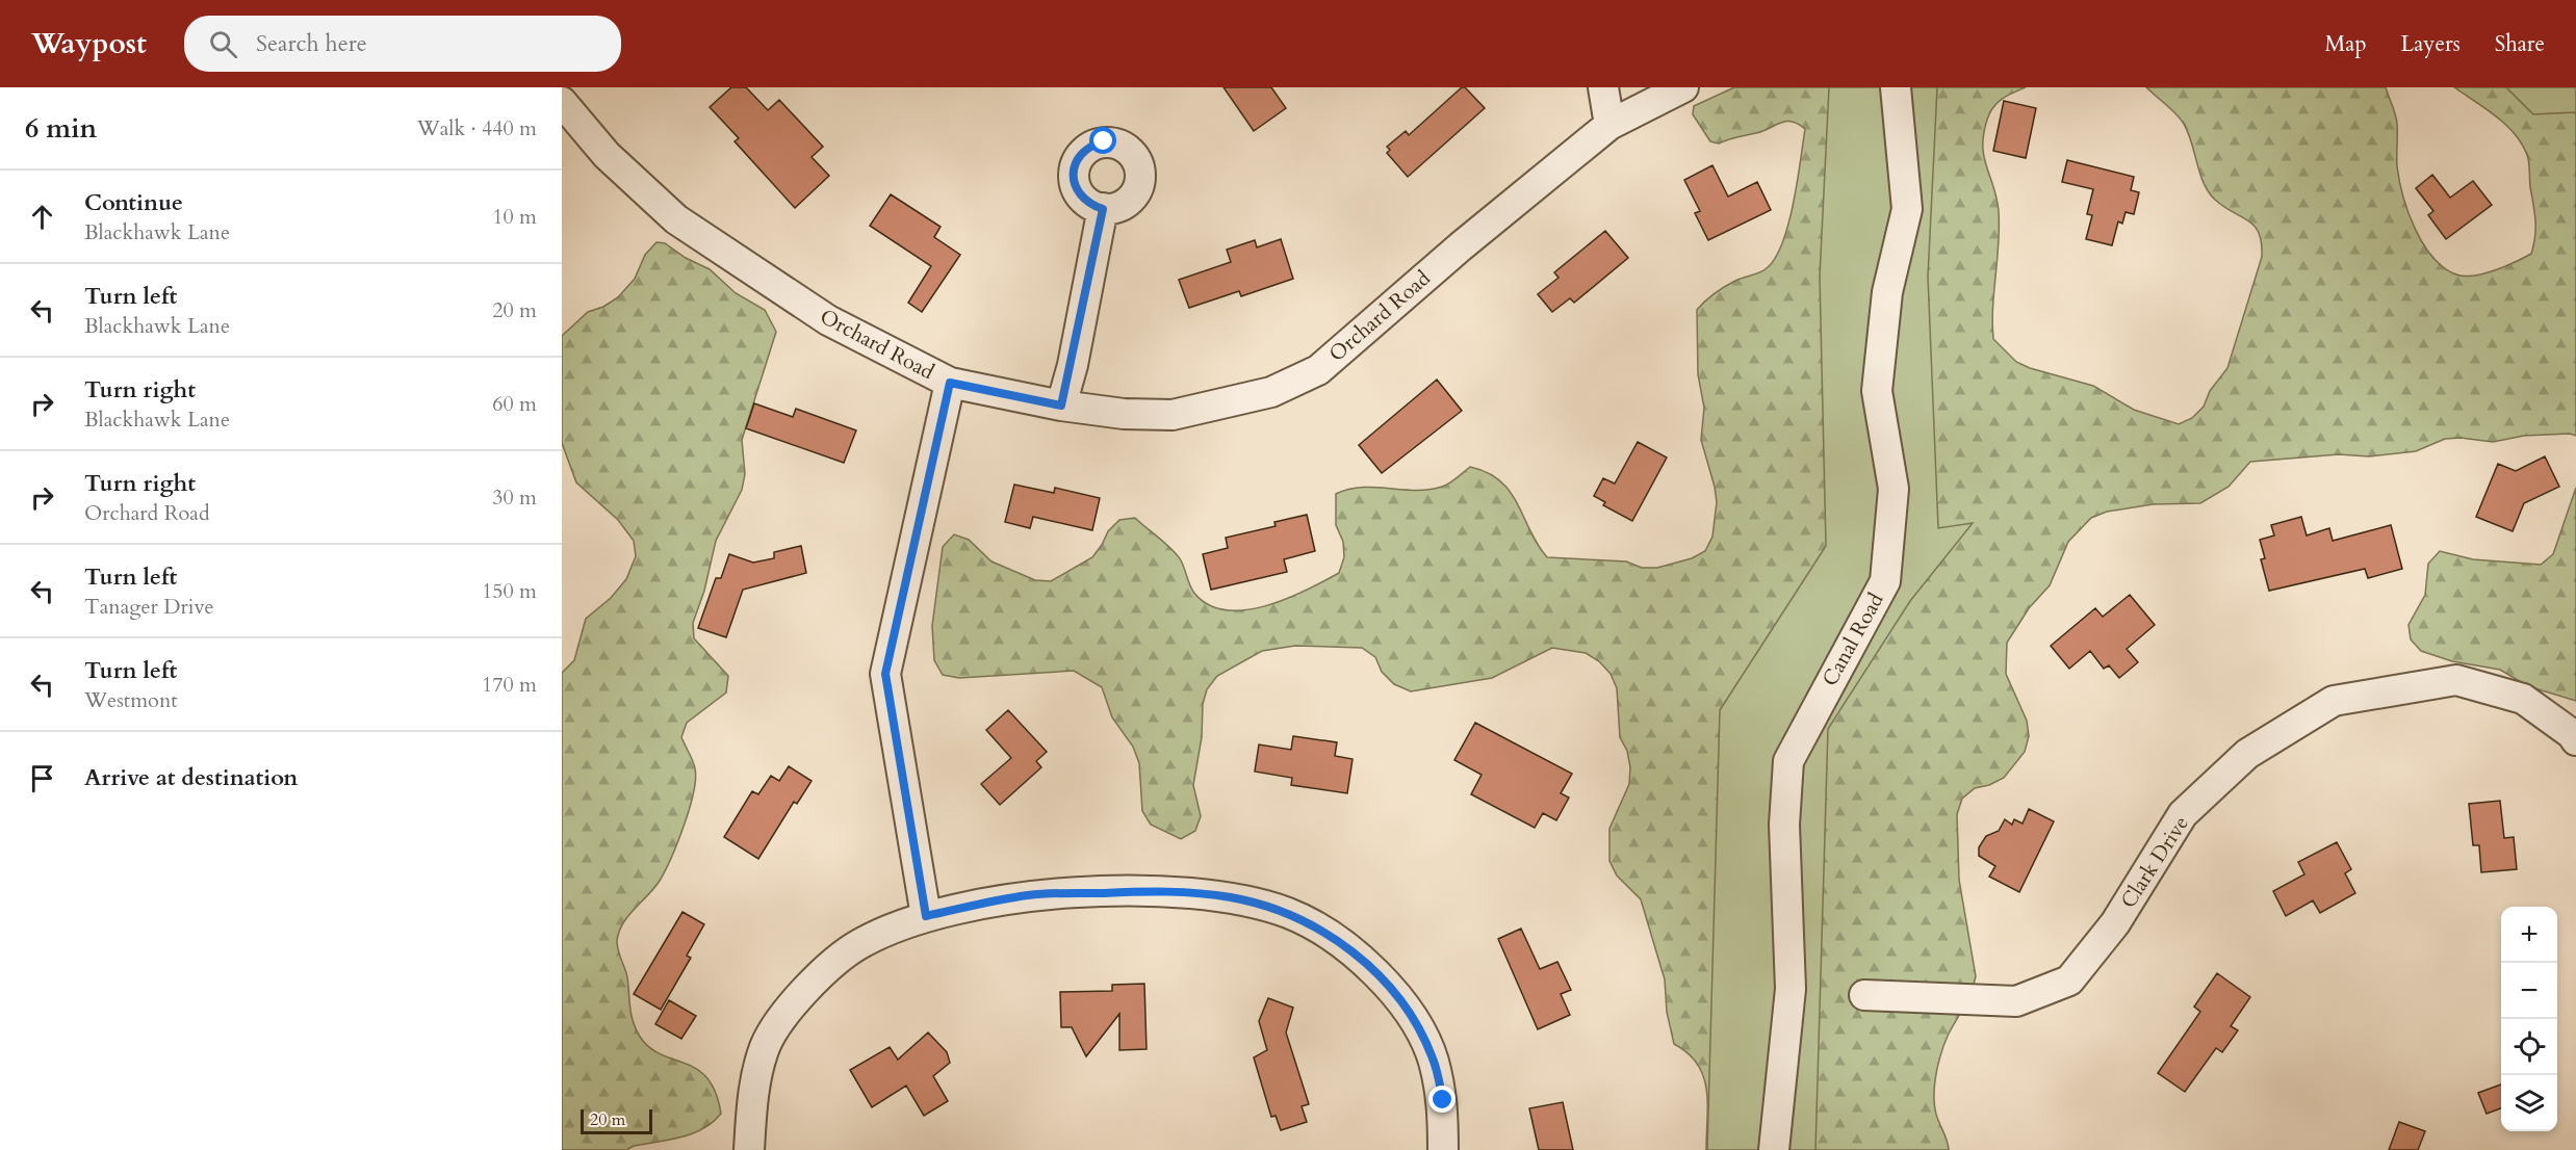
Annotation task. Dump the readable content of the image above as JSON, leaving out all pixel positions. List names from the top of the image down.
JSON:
{
  "streets": {
    "street": ["Orchard Road", "Canal Road", "Clark Drive"]
  },
  "scale_bar": "20 m",
  "page": {
    "header": "Waypost",
    "search": "Search here",
    "nav": ["Map", "Layers", "Share"],
    "heading": ["6 min", "Walk · 440 m"],
    "list": [
      ["Continue", "Blackhawk Lane", "10 m"],
      ["Turn left", "Blackhawk Lane", "20 m"],
      ["Turn right", "Blackhawk Lane", "60 m"],
      ["Turn right", "Orchard Road", "30 m"],
      ["Turn left", "Tanager Drive", "150 m"],
      ["Turn left", "Westmont", "170 m"],
      "Arrive at destination"
    ],
    "map_buttons": ["+", "−"],
    "scale": "20 m"
  }
}
